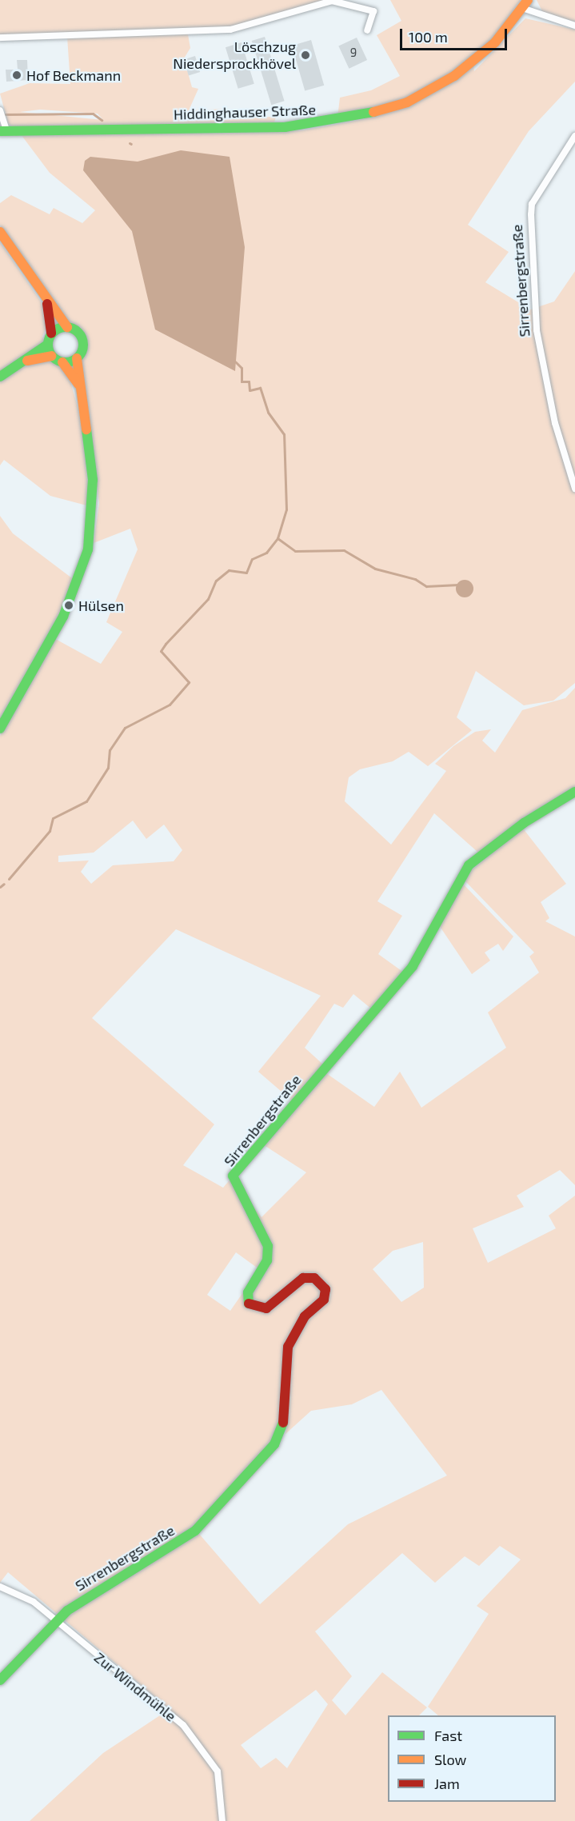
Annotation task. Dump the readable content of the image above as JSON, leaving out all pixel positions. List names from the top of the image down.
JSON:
{
  "streets": {
    "street": ["Hiddinghauser Straße", "Sirrenbergstraße", "Zur Windmühle"]
  },
  "crossings": [
    ["Sirrenbergstraße", "Zur Windmühle"]
  ],
  "places": ["Löschzug Niedersprockhövel", "Hof Beckmann", "Hülsen"],
  "house_numbers": ["9"],
  "legend": ["Fast", "Slow", "Jam"],
  "scale_bar": "100 m"
}
